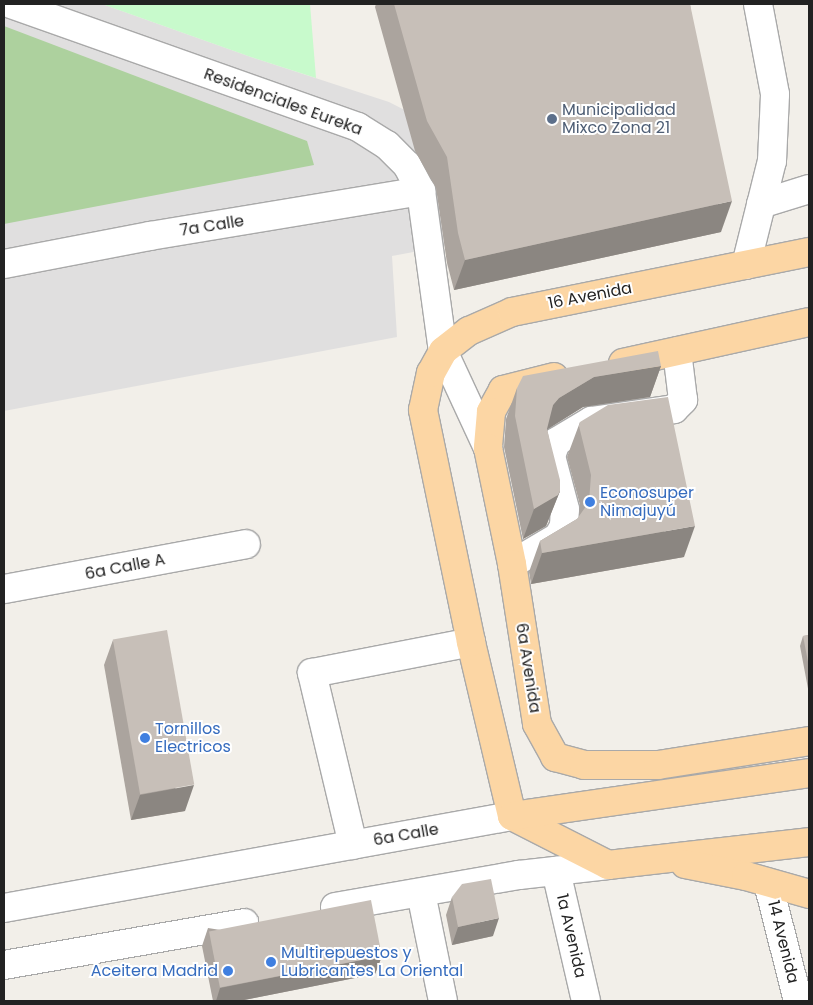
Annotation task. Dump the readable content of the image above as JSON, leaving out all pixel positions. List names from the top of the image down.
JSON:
{
  "streets": {
    "main road": ["16 Avenida", "6a Avenida", "6a Calle"],
    "street": [
      "Residenciales Eureka",
      "7a Calle",
      "6a Calle A",
      "1a Avenida",
      "14 Avenida"
    ]
  },
  "crossings": [
    ["Residenciales Eureka", "7a Calle"],
    ["Residenciales Eureka", "16 Avenida"],
    ["Residenciales Eureka", "6a Avenida"]
  ],
  "places": [
    "Municipalidad Mixco Zona 21",
    "Econosuper Nimajuyú",
    "Tornillos Electricos",
    "Multirepuestos y Lubricantes La Oriental",
    "Aceitera Madrid"
  ]
}
